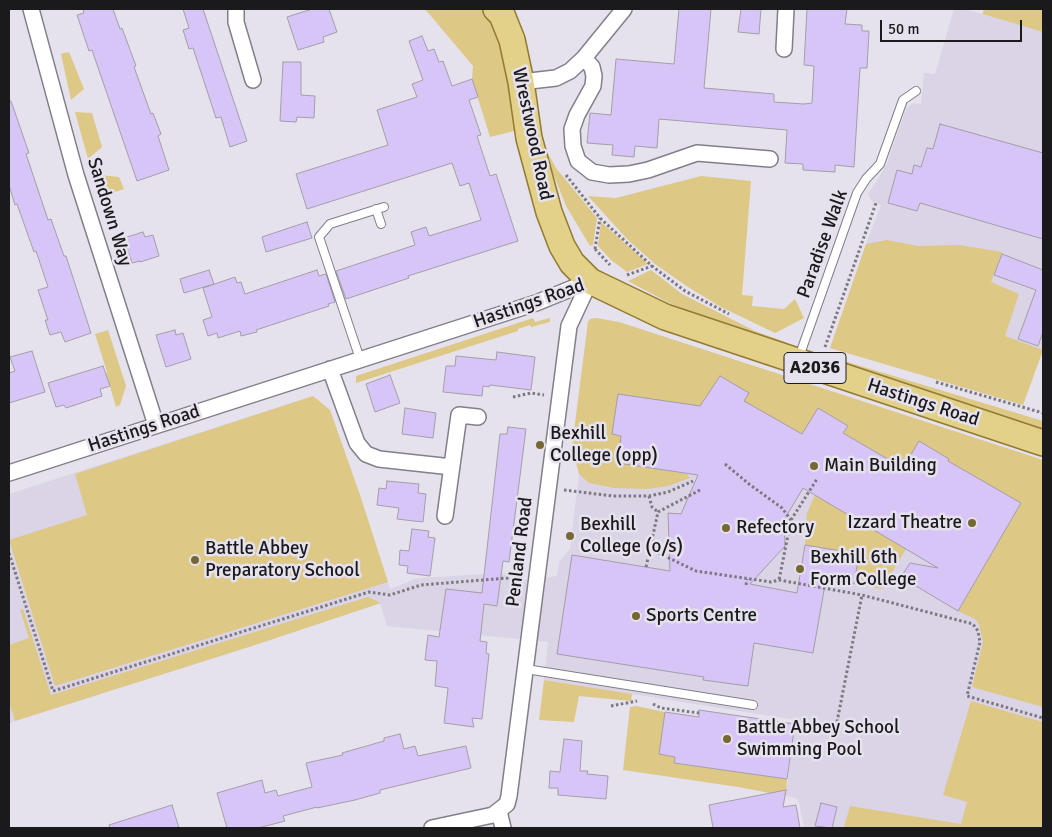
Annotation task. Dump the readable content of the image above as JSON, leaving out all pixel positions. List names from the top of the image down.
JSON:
{
  "streets": {
    "main road": ["Wrestwood Road", "Hastings Road", "A2036"],
    "street": ["Sandown Way", "Penland Road"],
    "lane": ["Paradise Walk"]
  },
  "crossings": [
    ["Wrestwood Road", "Hastings Road"],
    ["Wrestwood Road", "Penland Road"],
    ["Sandown Way", "Hastings Road"],
    ["Paradise Walk", "Hastings Road"],
    ["Hastings Road", "Penland Road"]
  ],
  "places": [
    "Bexhill College (opp)",
    "Main Building",
    "Izzard Theatre",
    "Refectory",
    "Bexhill College (o/s)",
    "Battle Abbey Preparatory School",
    "Bexhill 6th Form College",
    "Sports Centre",
    "Battle Abbey School Swimming Pool"
  ],
  "scale_bar": "50 m"
}
